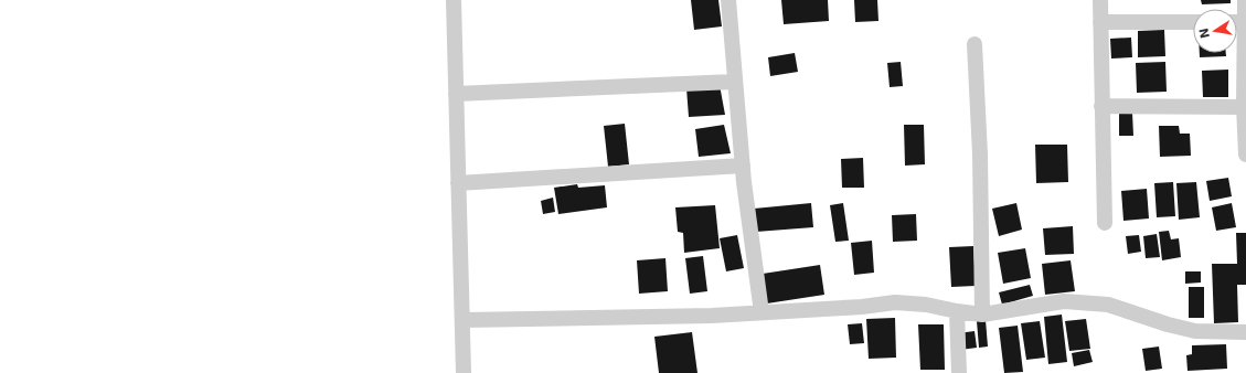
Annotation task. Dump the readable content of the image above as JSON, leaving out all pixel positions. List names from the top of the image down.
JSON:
{
  "north": "left"
}
